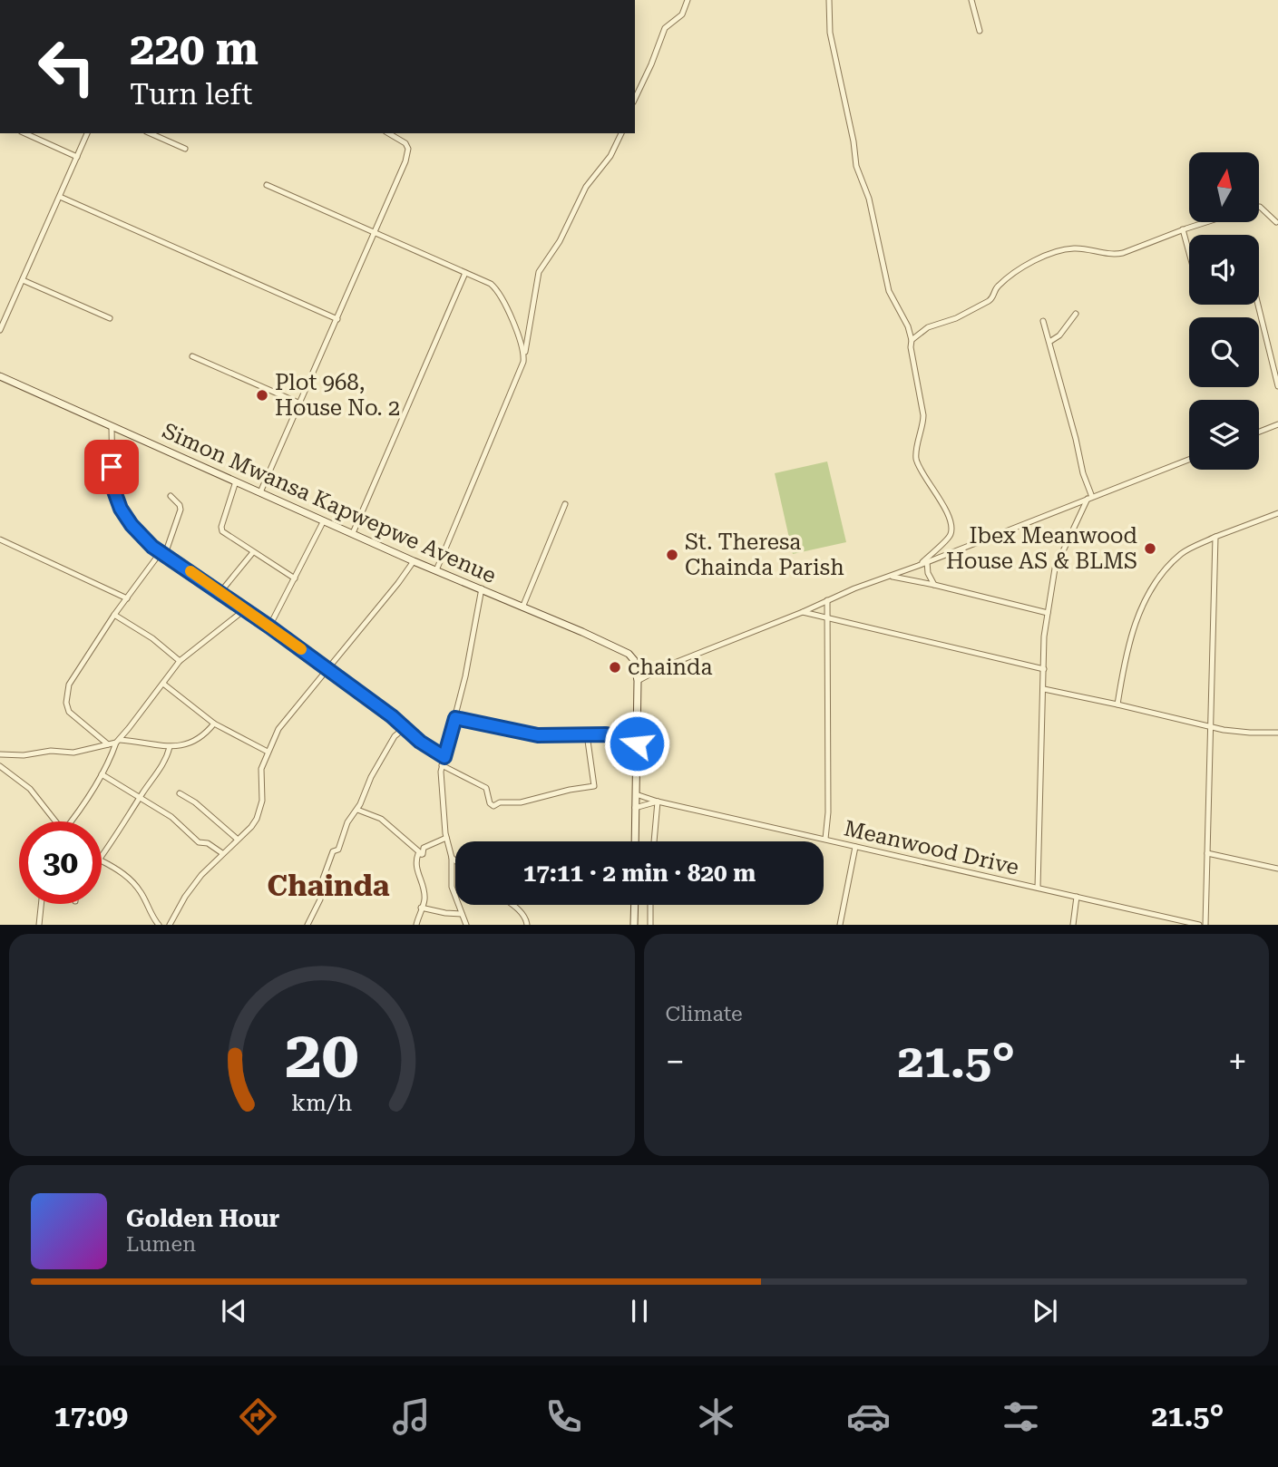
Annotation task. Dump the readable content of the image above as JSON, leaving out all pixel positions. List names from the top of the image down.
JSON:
{
  "streets": {
    "main road": ["Simon Mwansa Kapwepwe Avenue"],
    "street": ["Meanwood Drive"]
  },
  "districts": ["Chainda"],
  "places": [
    "Plot 968, House No. 2",
    "Ibex Meanwood House AS & BLMS",
    "St. Theresa Chainda Parish",
    "chainda"
  ],
  "north": "top",
  "page": {
    "turn": ["220 m", "Turn left"],
    "limit": "30",
    "trip": "17:11 · 2 min · 820 m",
    "tile": "Climate",
    "heat": ["−", "21.5°", "+"],
    "song": ["Golden Hour", "Lumen"],
    "tabs": ["17:09", "21.5°"],
    "gauge": ["20", "km/h"]
  }
}
